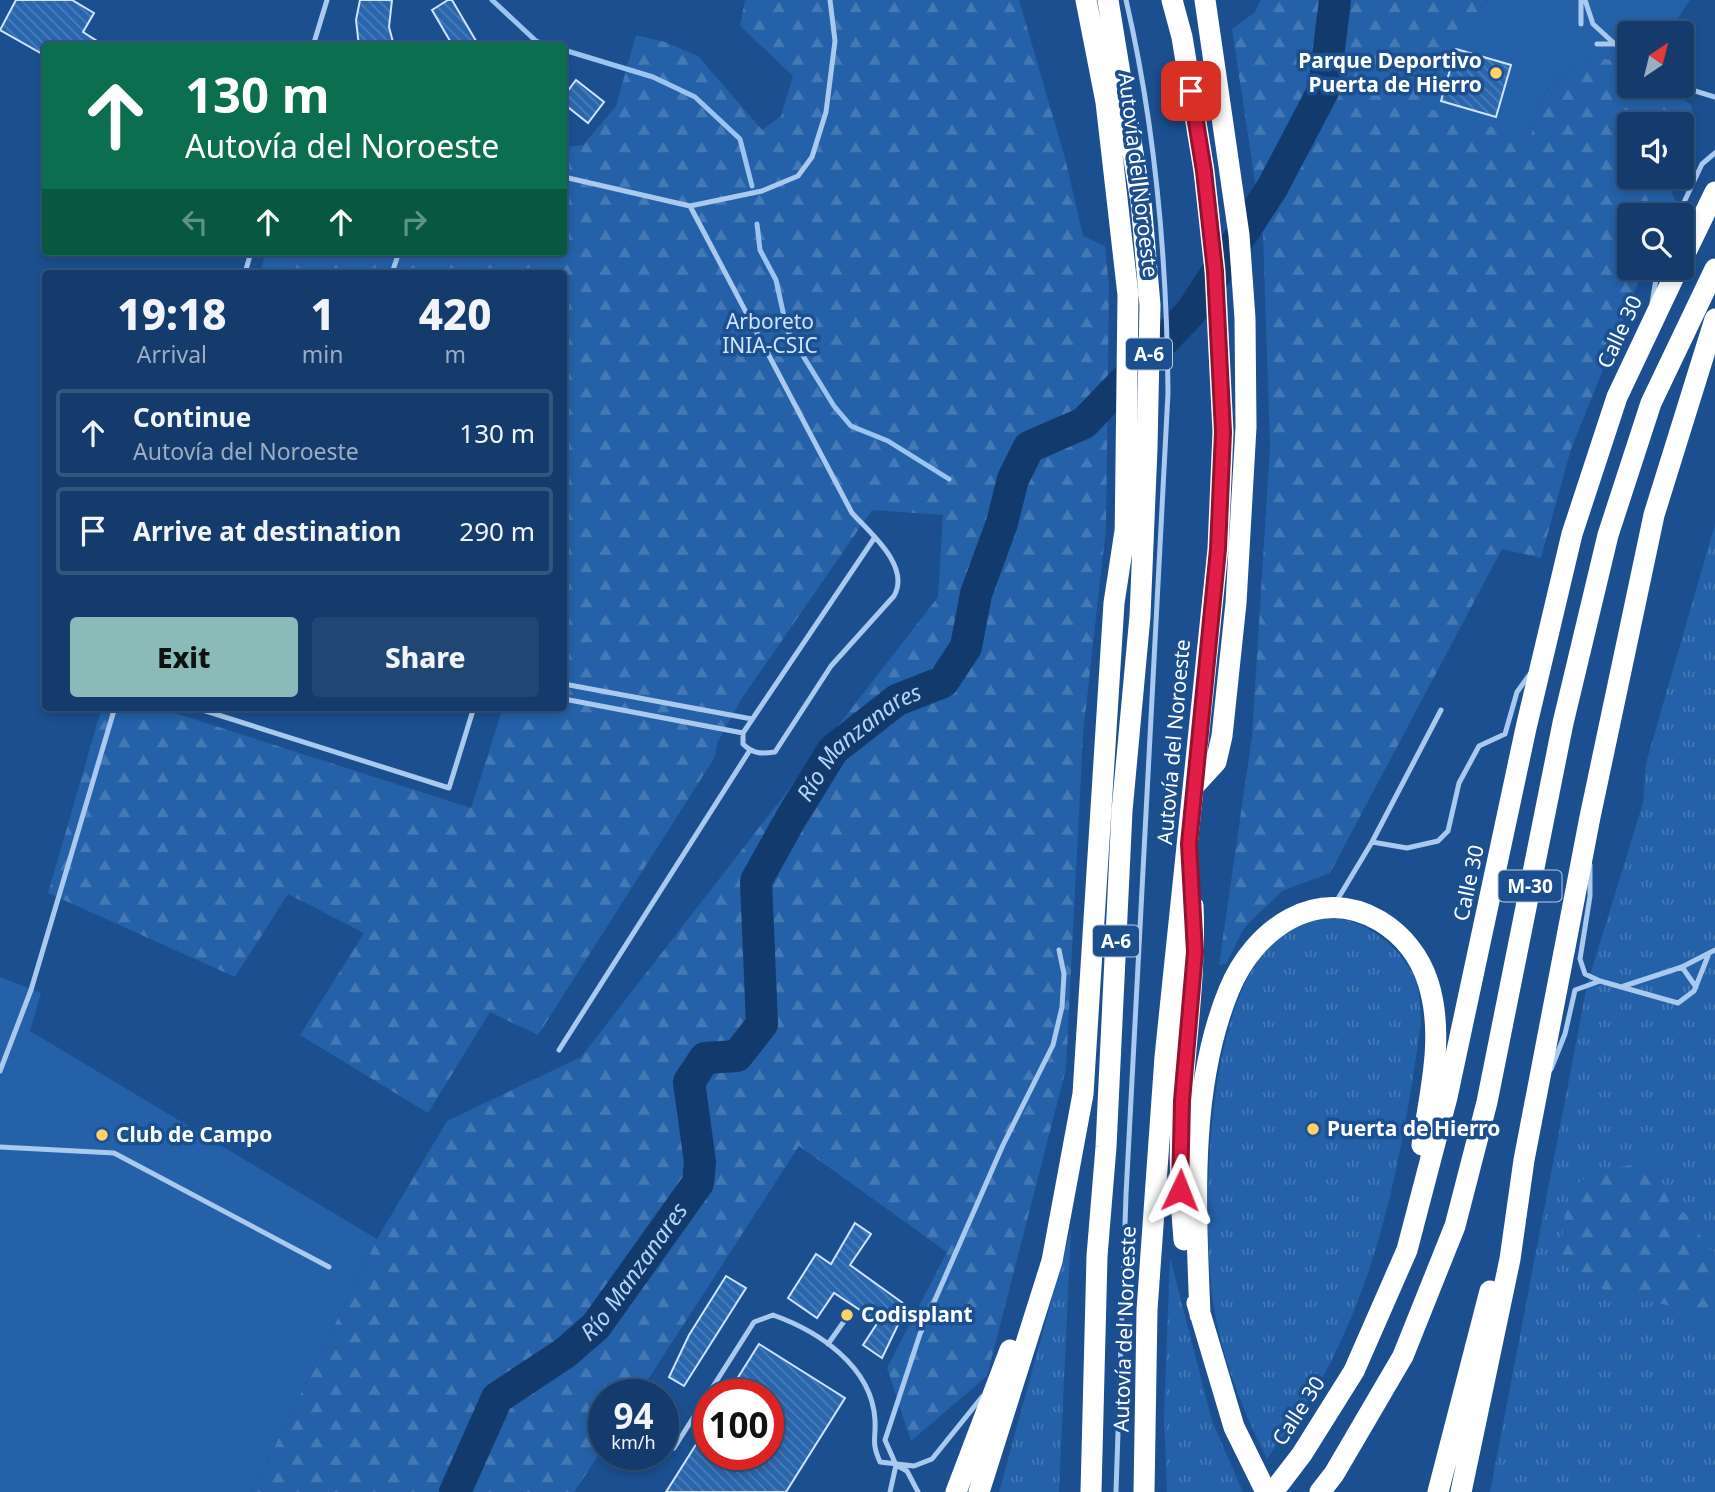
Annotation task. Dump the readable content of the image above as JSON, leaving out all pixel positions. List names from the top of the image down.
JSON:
{
  "streets": {
    "highway": [
      "Autovía del Noroeste",
      "Calle 30",
      "A-6",
      "M-30"
    ]
  },
  "water": ["Río Manzanares"],
  "parks": ["Arboreto INIA-CSIC"],
  "places": [
    "Parque Deportivo Puerta de Hierro",
    "Puerta de Hierro",
    "Club de Campo",
    "Codisplant"
  ],
  "north": "top right",
  "page": {
    "turn": ["130 m", "Autovía del Noroeste"],
    "eta": [
      "19:18",
      "Arrival",
      "1",
      "min",
      "420",
      "m"
    ],
    "list": [
      {
        "name": "Continue",
        "note": "Autovía del Noroeste",
        "value": "130 m"
      },
      {
        "name": "Arrive at destination",
        "value": "290 m"
      }
    ],
    "buttons": ["Exit", "Share"],
    "speed": "94 km/h",
    "limit": "100"
  }
}
